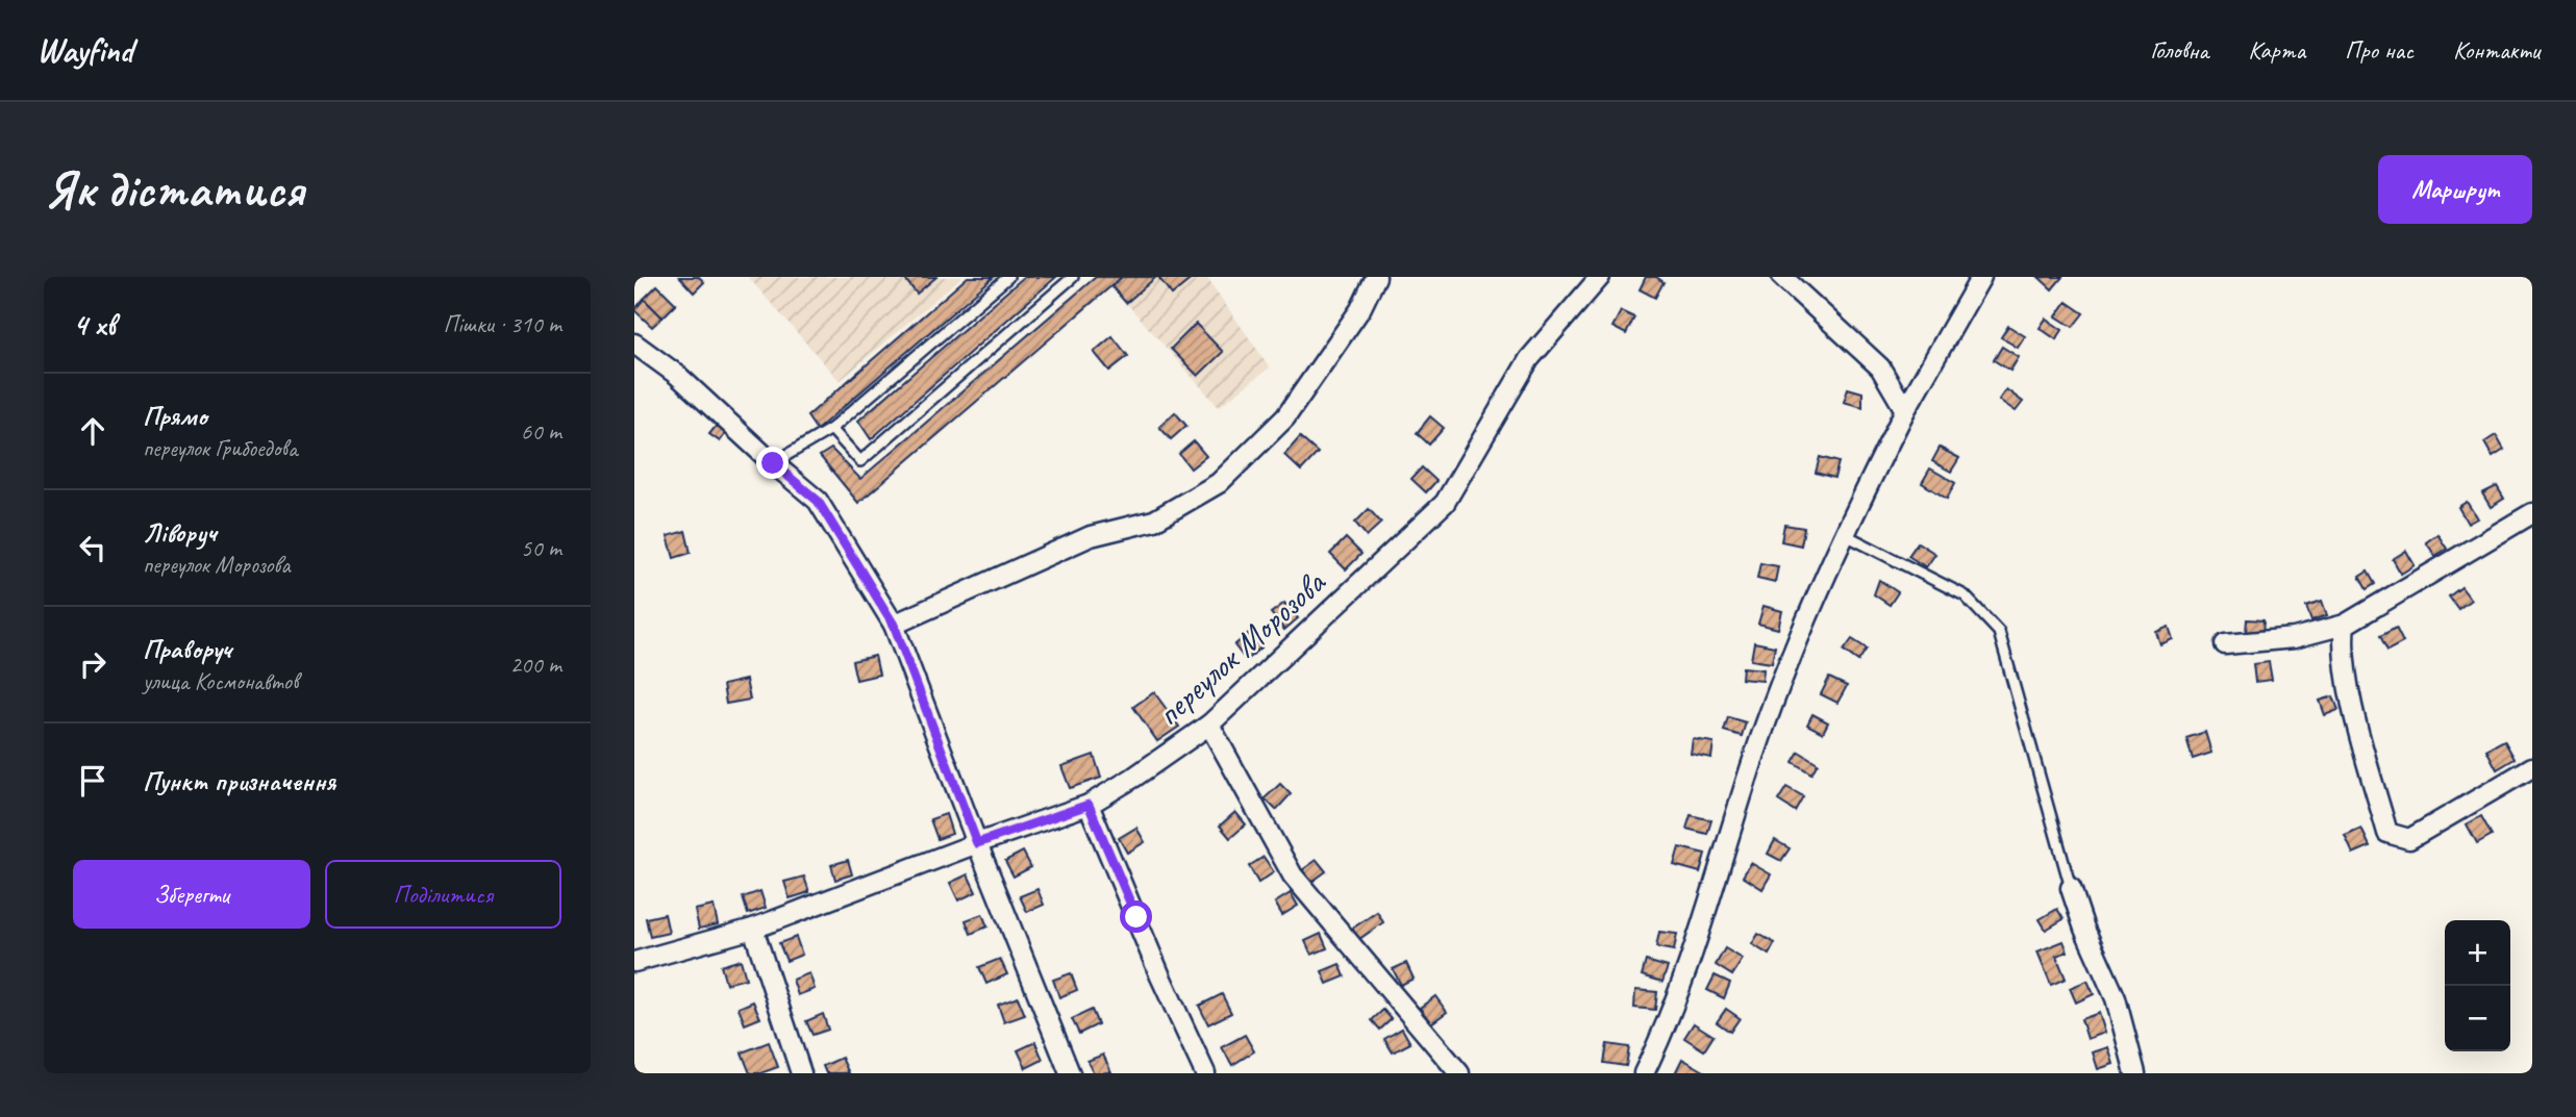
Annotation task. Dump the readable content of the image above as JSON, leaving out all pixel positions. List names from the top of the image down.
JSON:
{
  "streets": {
    "street": ["переулок Морозова"]
  },
  "page": {
    "header": "Wayfind",
    "nav": [
      "Головна",
      "Карта",
      "Про нас",
      "Контакти"
    ],
    "buttons": [
      "Маршрут",
      ["Зберегти", "Поділитися"]
    ],
    "title": "Як дістатися",
    "heading": ["4 хв", "Пішки · 310 m"],
    "list": [
      ["Прямо", "переулок Грибоедова", "60 m"],
      ["Ліворуч", "переулок Морозова", "50 m"],
      ["Праворуч", "улица Космонавтов", "200 m"],
      "Пункт призначення"
    ],
    "map_buttons": ["+", "−"]
  }
}
